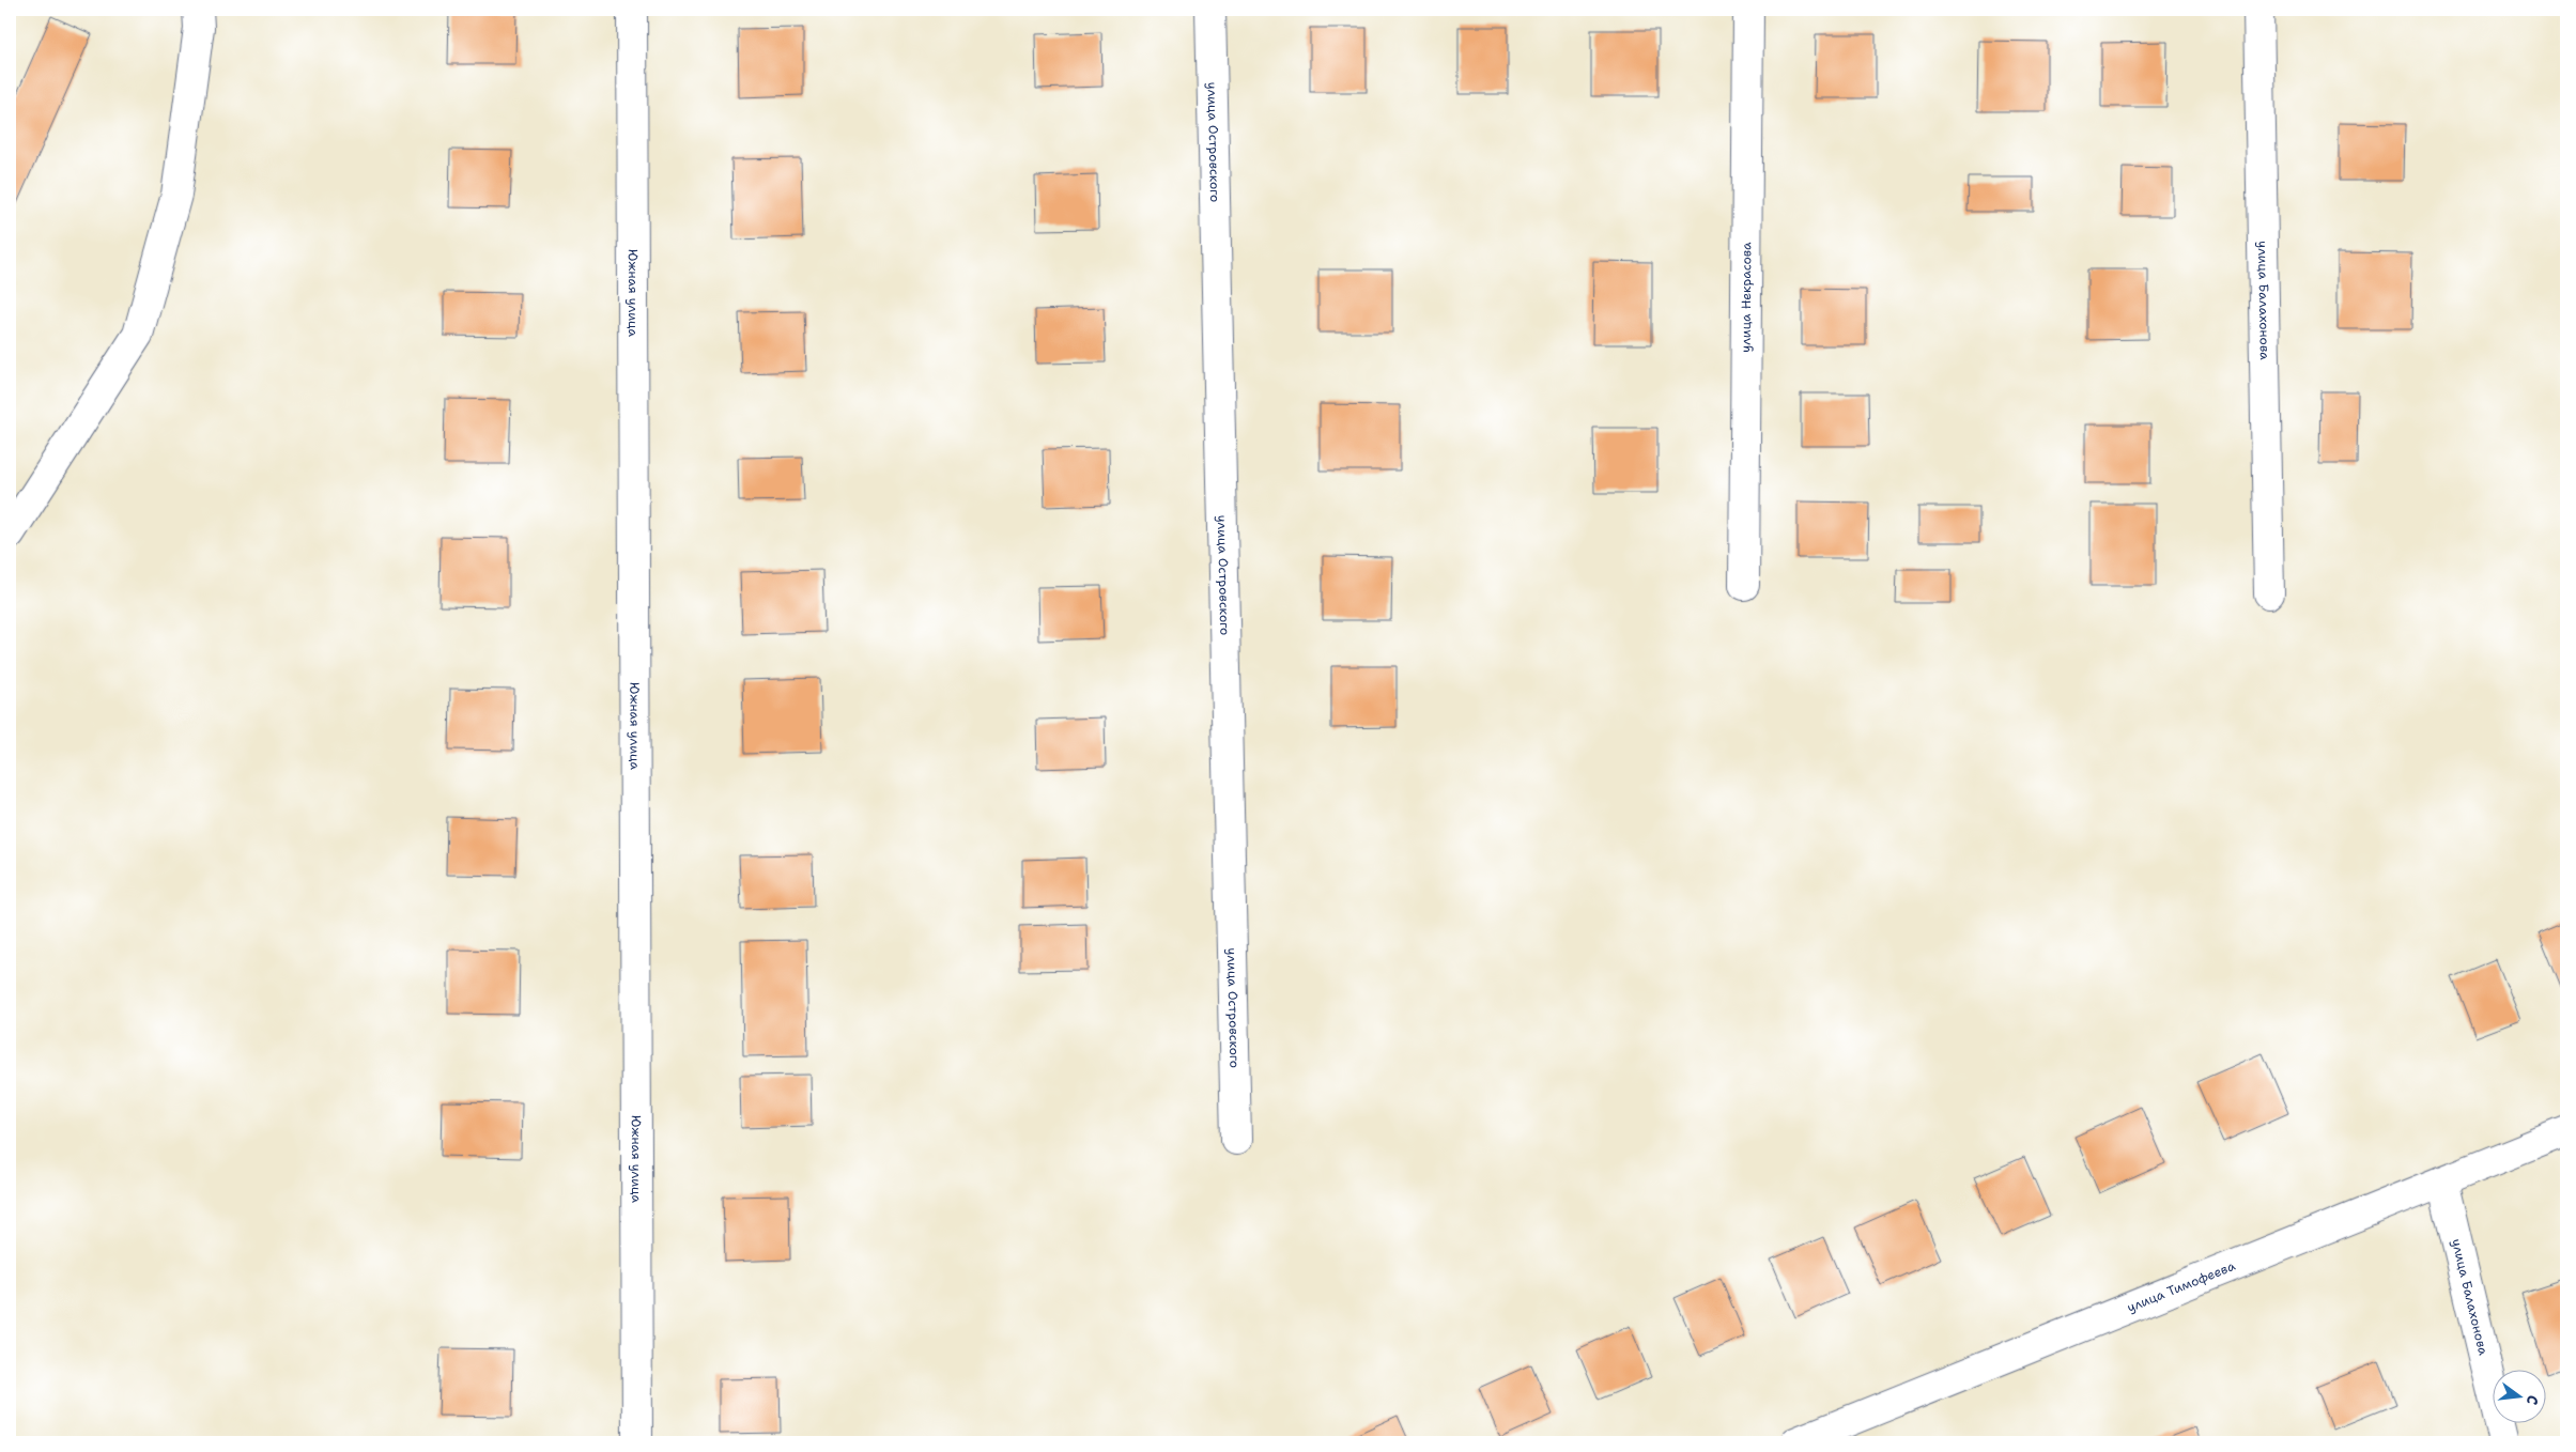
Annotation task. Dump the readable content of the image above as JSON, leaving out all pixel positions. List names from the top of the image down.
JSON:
{
  "streets": {
    "street": [
      "улица Островского",
      "Южная улица",
      "улица Некрасова",
      "улица Балахонова",
      "улица Тимофеева"
    ]
  },
  "crossings": [
    ["улица Балахонова", "улица Тимофеева"]
  ],
  "north": "right"
}
